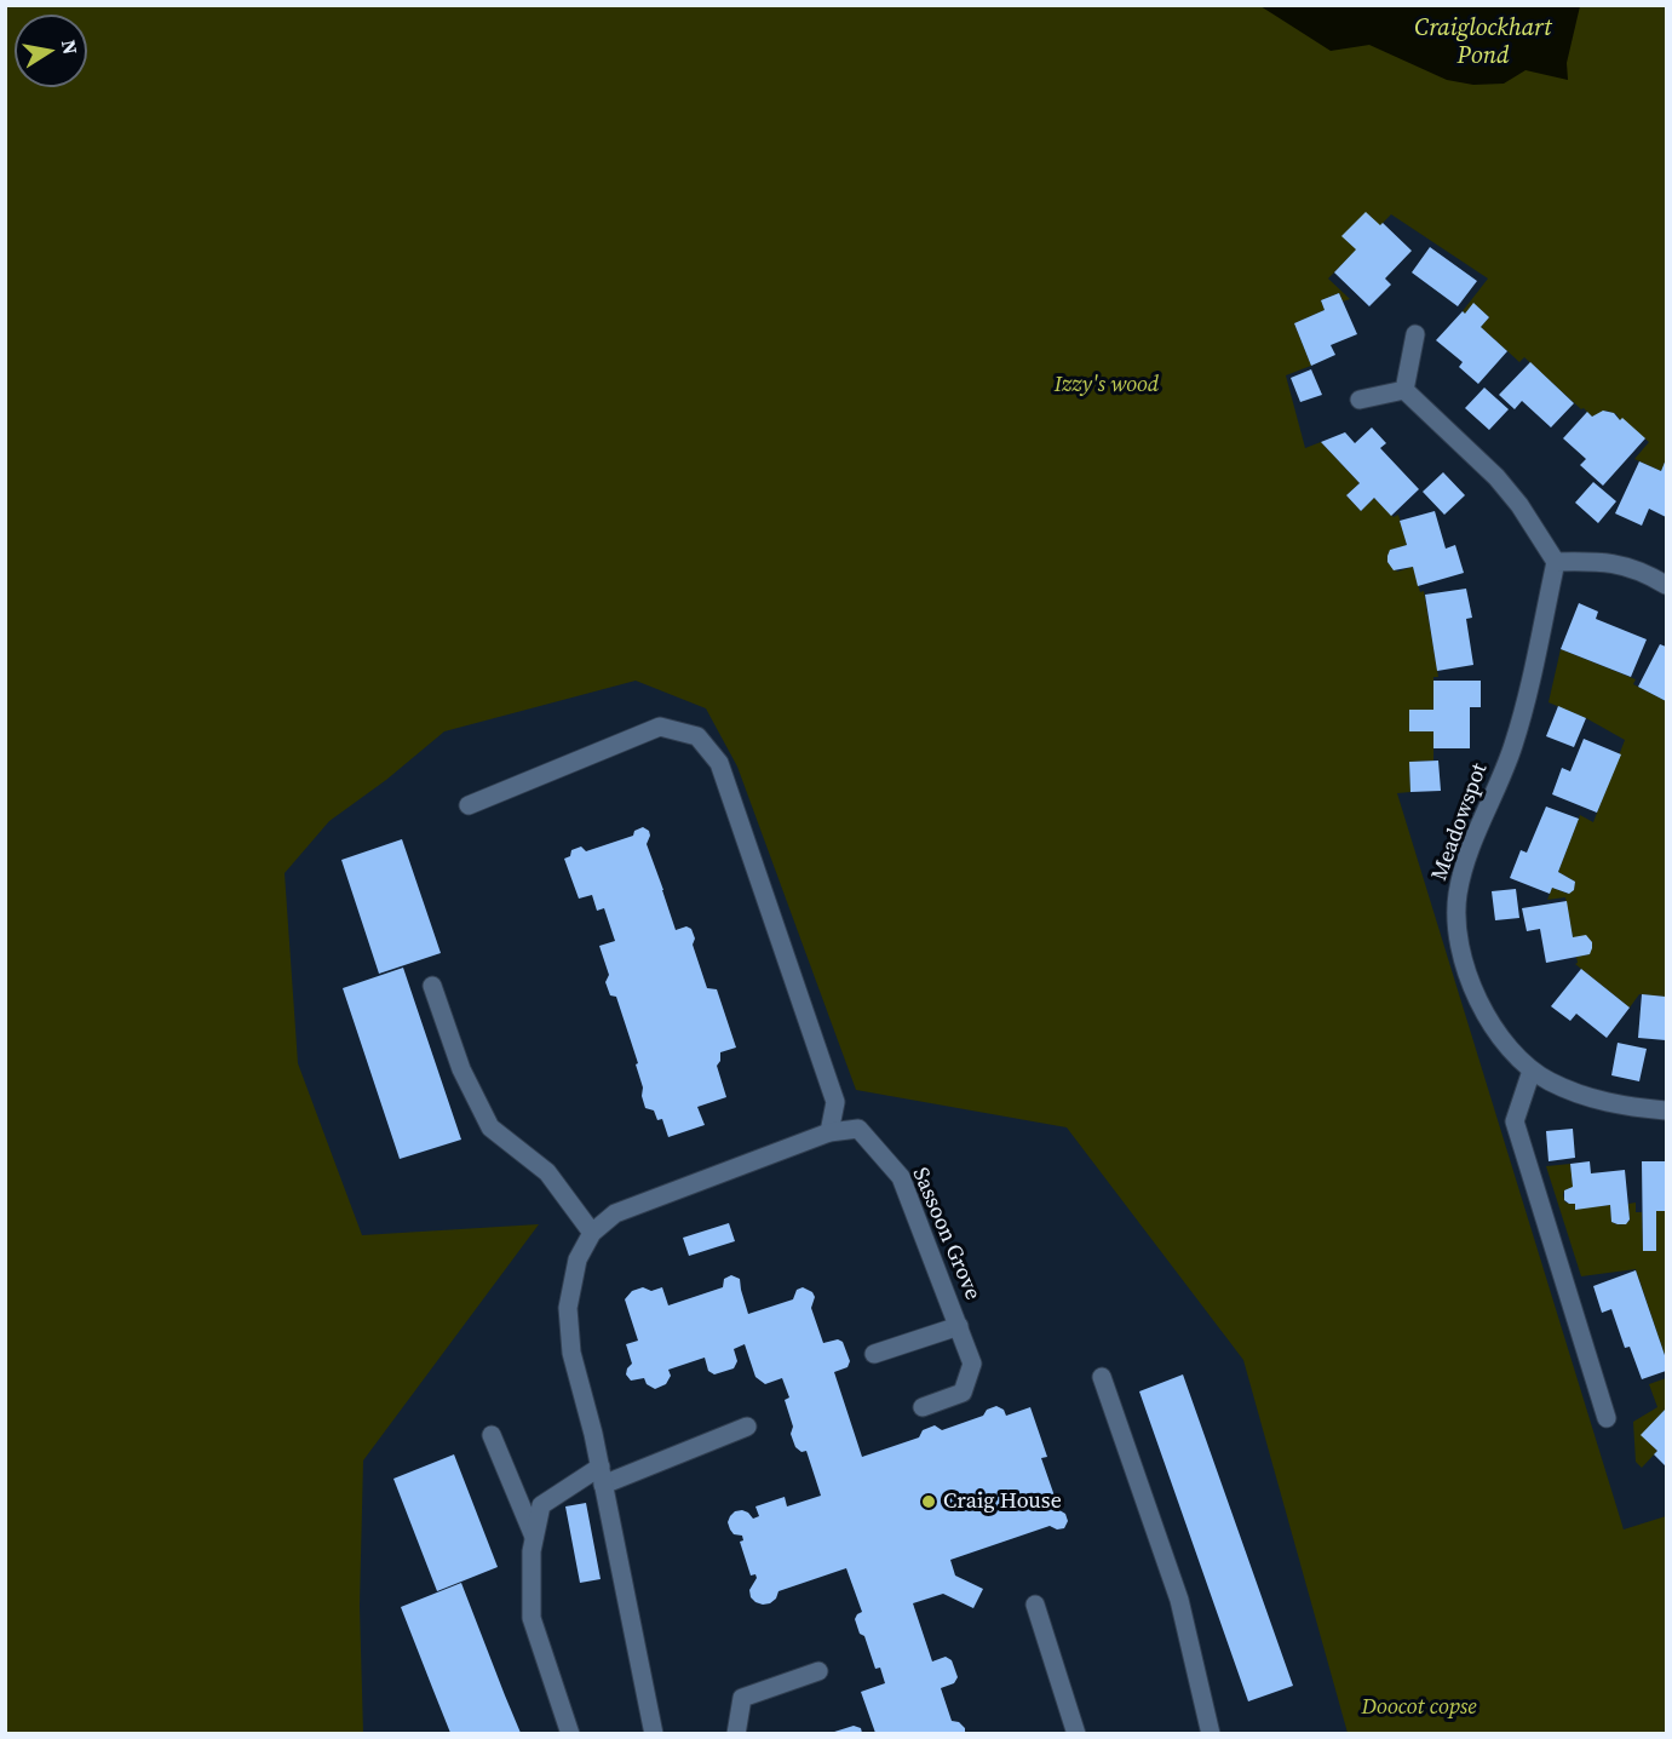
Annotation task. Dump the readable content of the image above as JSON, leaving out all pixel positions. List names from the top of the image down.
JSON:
{
  "streets": {
    "street": ["Meadowspot", "Sassoon Grove"]
  },
  "water": ["Craiglockhart Pond"],
  "parks": ["Izzy's wood", "Doocot copse"],
  "places": ["Craig House"],
  "north": "right"
}
